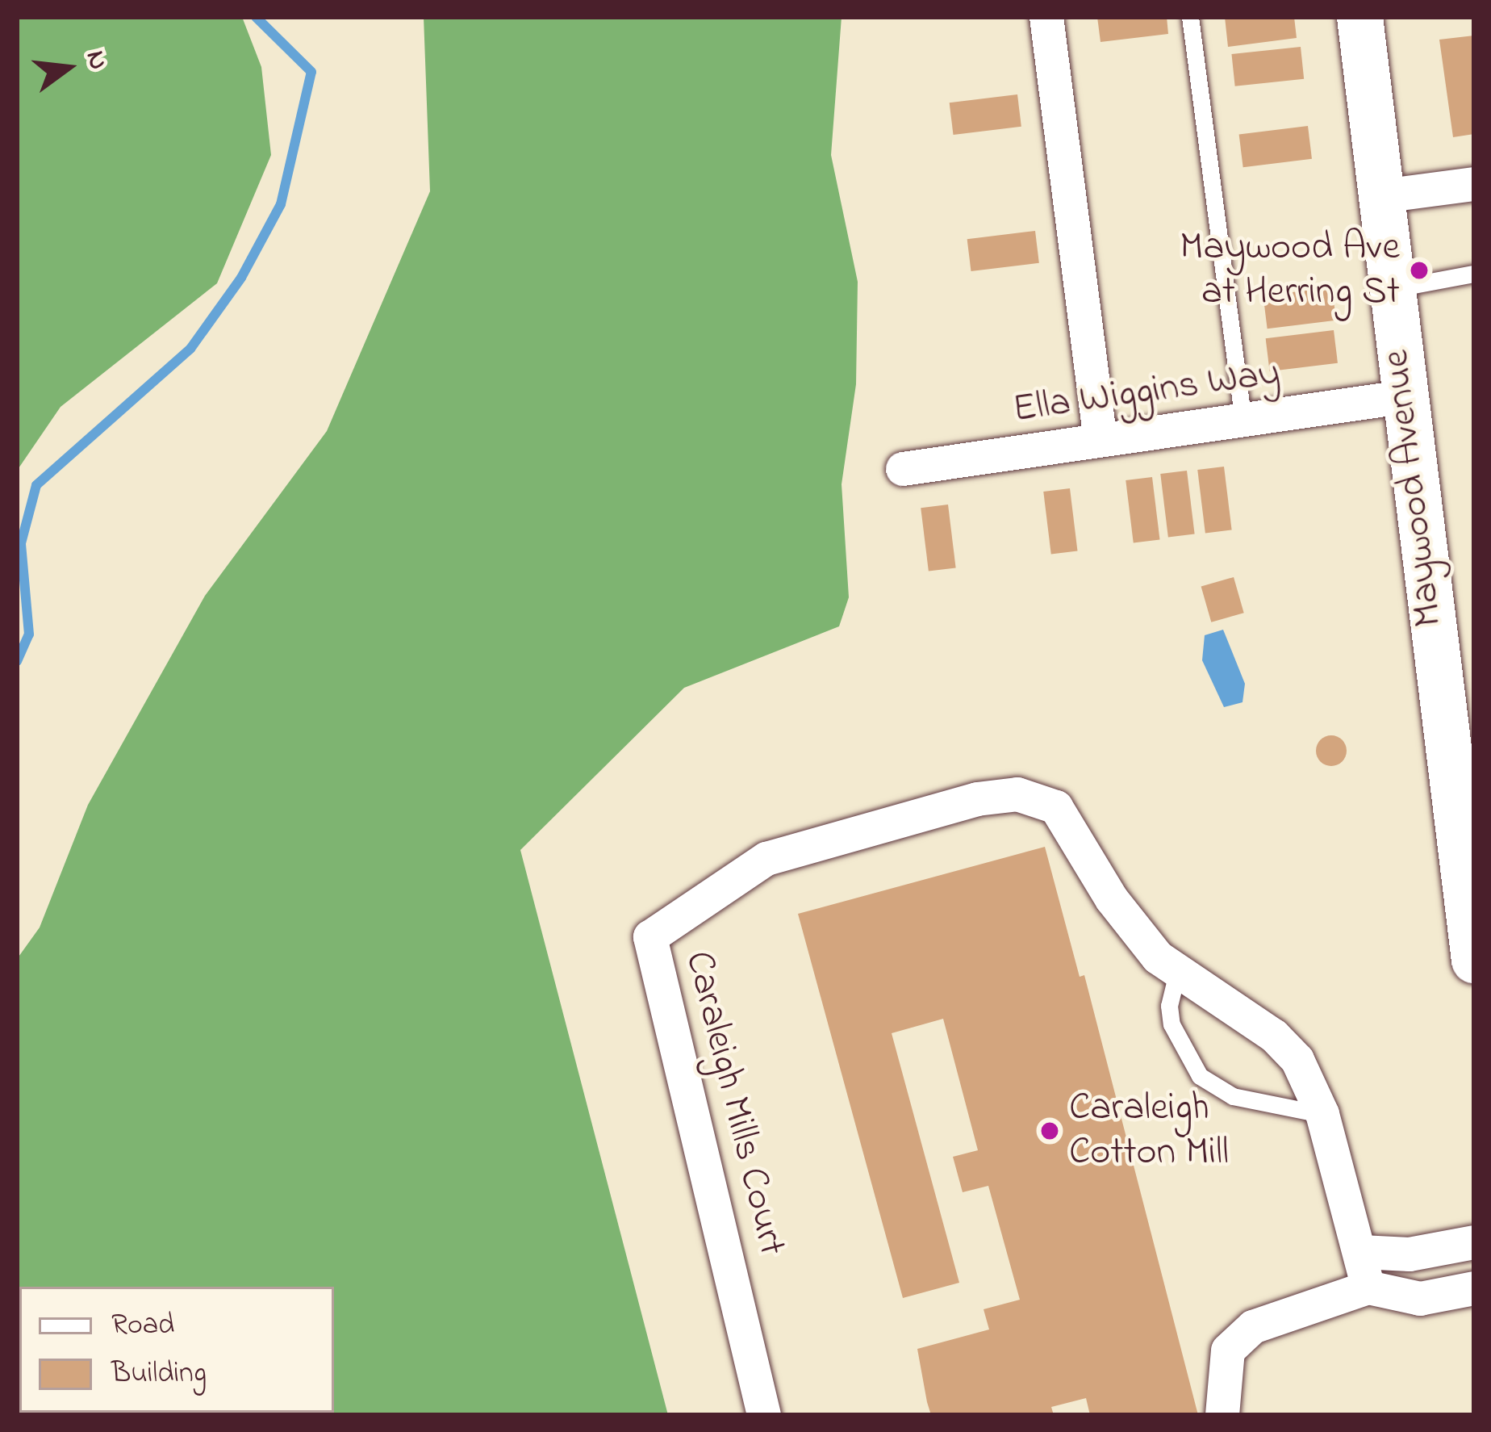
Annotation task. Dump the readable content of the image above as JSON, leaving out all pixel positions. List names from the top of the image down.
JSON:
{
  "streets": {
    "main road": ["Maywood Avenue"],
    "street": ["Ella Wiggins Way", "Caraleigh Mills Court"]
  },
  "crossings": [
    ["Ella Wiggins Way", "Maywood Avenue"]
  ],
  "places": ["Maywood Ave at Herring St", "Caraleigh Cotton Mill"],
  "legend": ["Road", "Building"],
  "north": "right"
}
